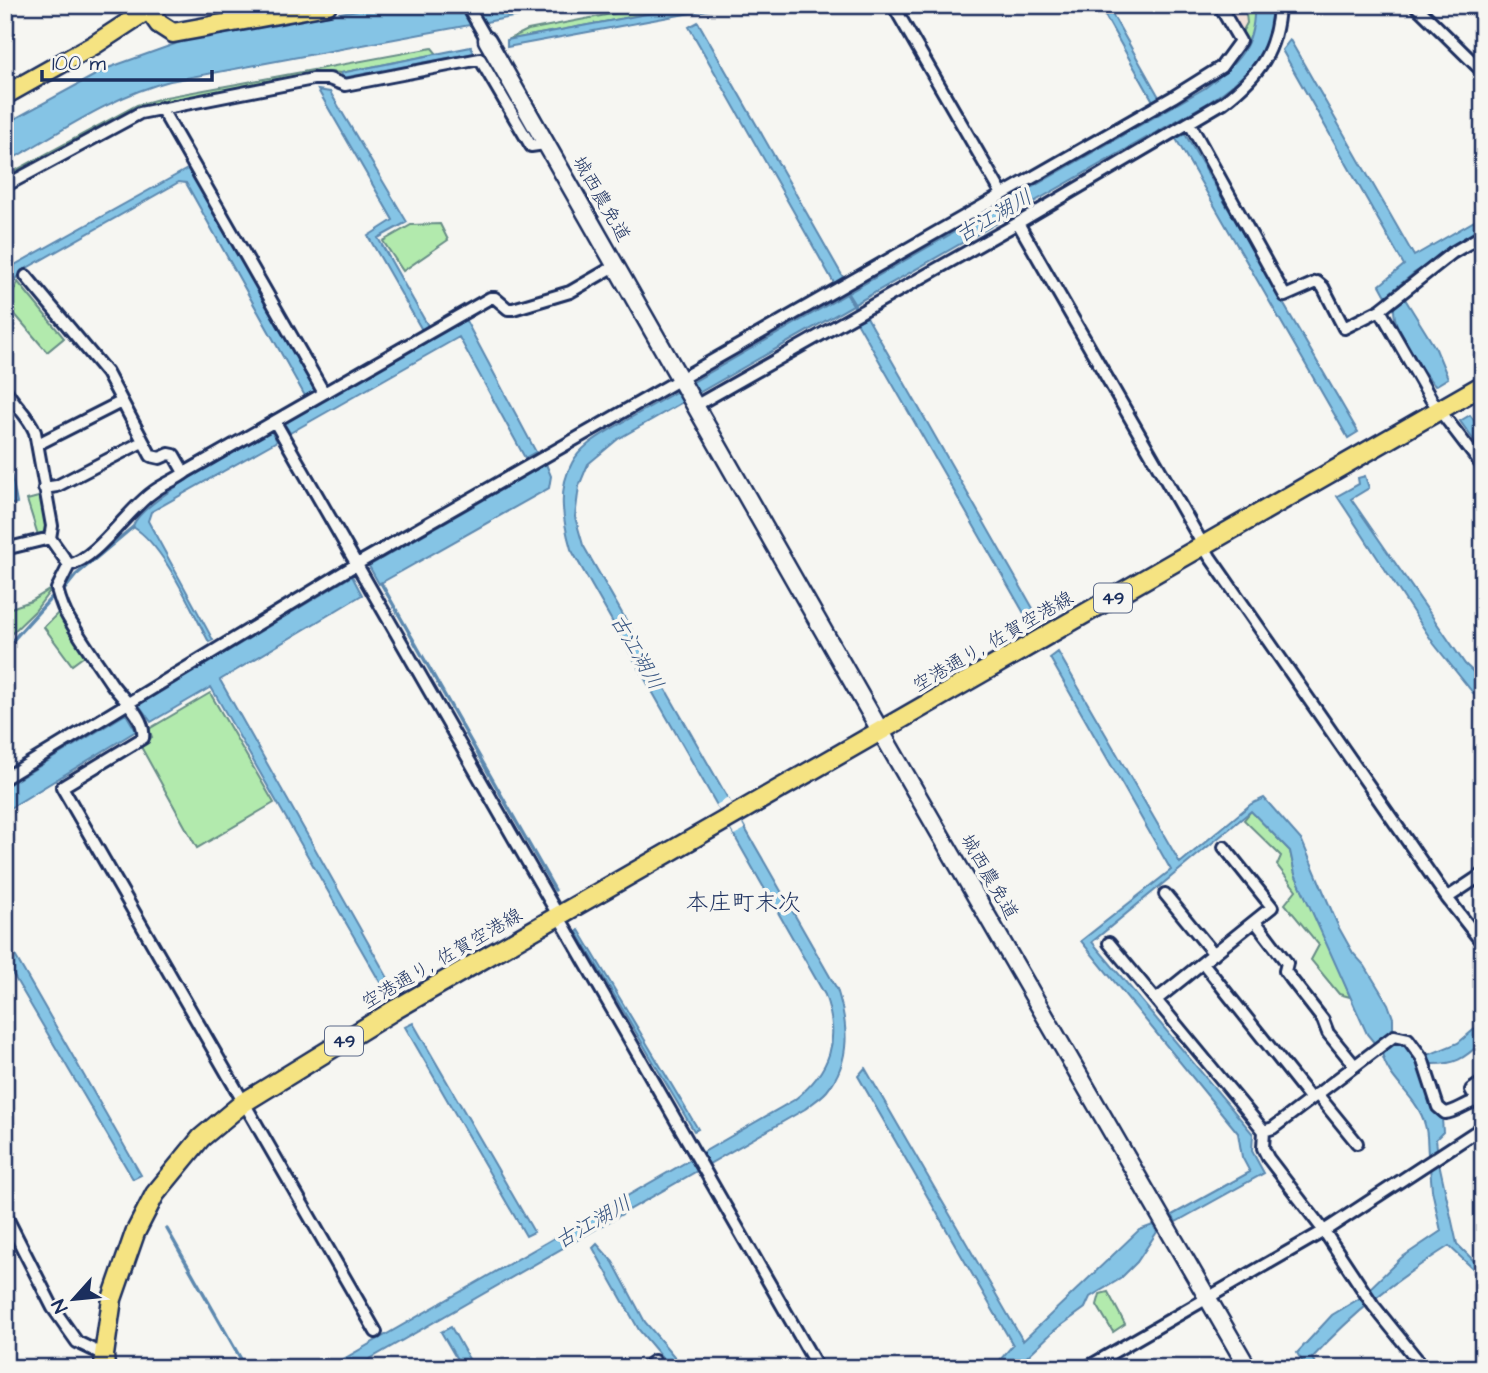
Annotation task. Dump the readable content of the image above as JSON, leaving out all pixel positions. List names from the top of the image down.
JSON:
{
  "streets": {
    "main road": ["49", "空港通り, 佐賀空港線"],
    "street": ["城西農免道"]
  },
  "crossings": [
    ["城西農免道", "空港通り, 佐賀空港線"]
  ],
  "districts": ["本庄町末次"],
  "water": ["古江湖川"],
  "scale_bar": "100 m",
  "north": "bottom left"
}
